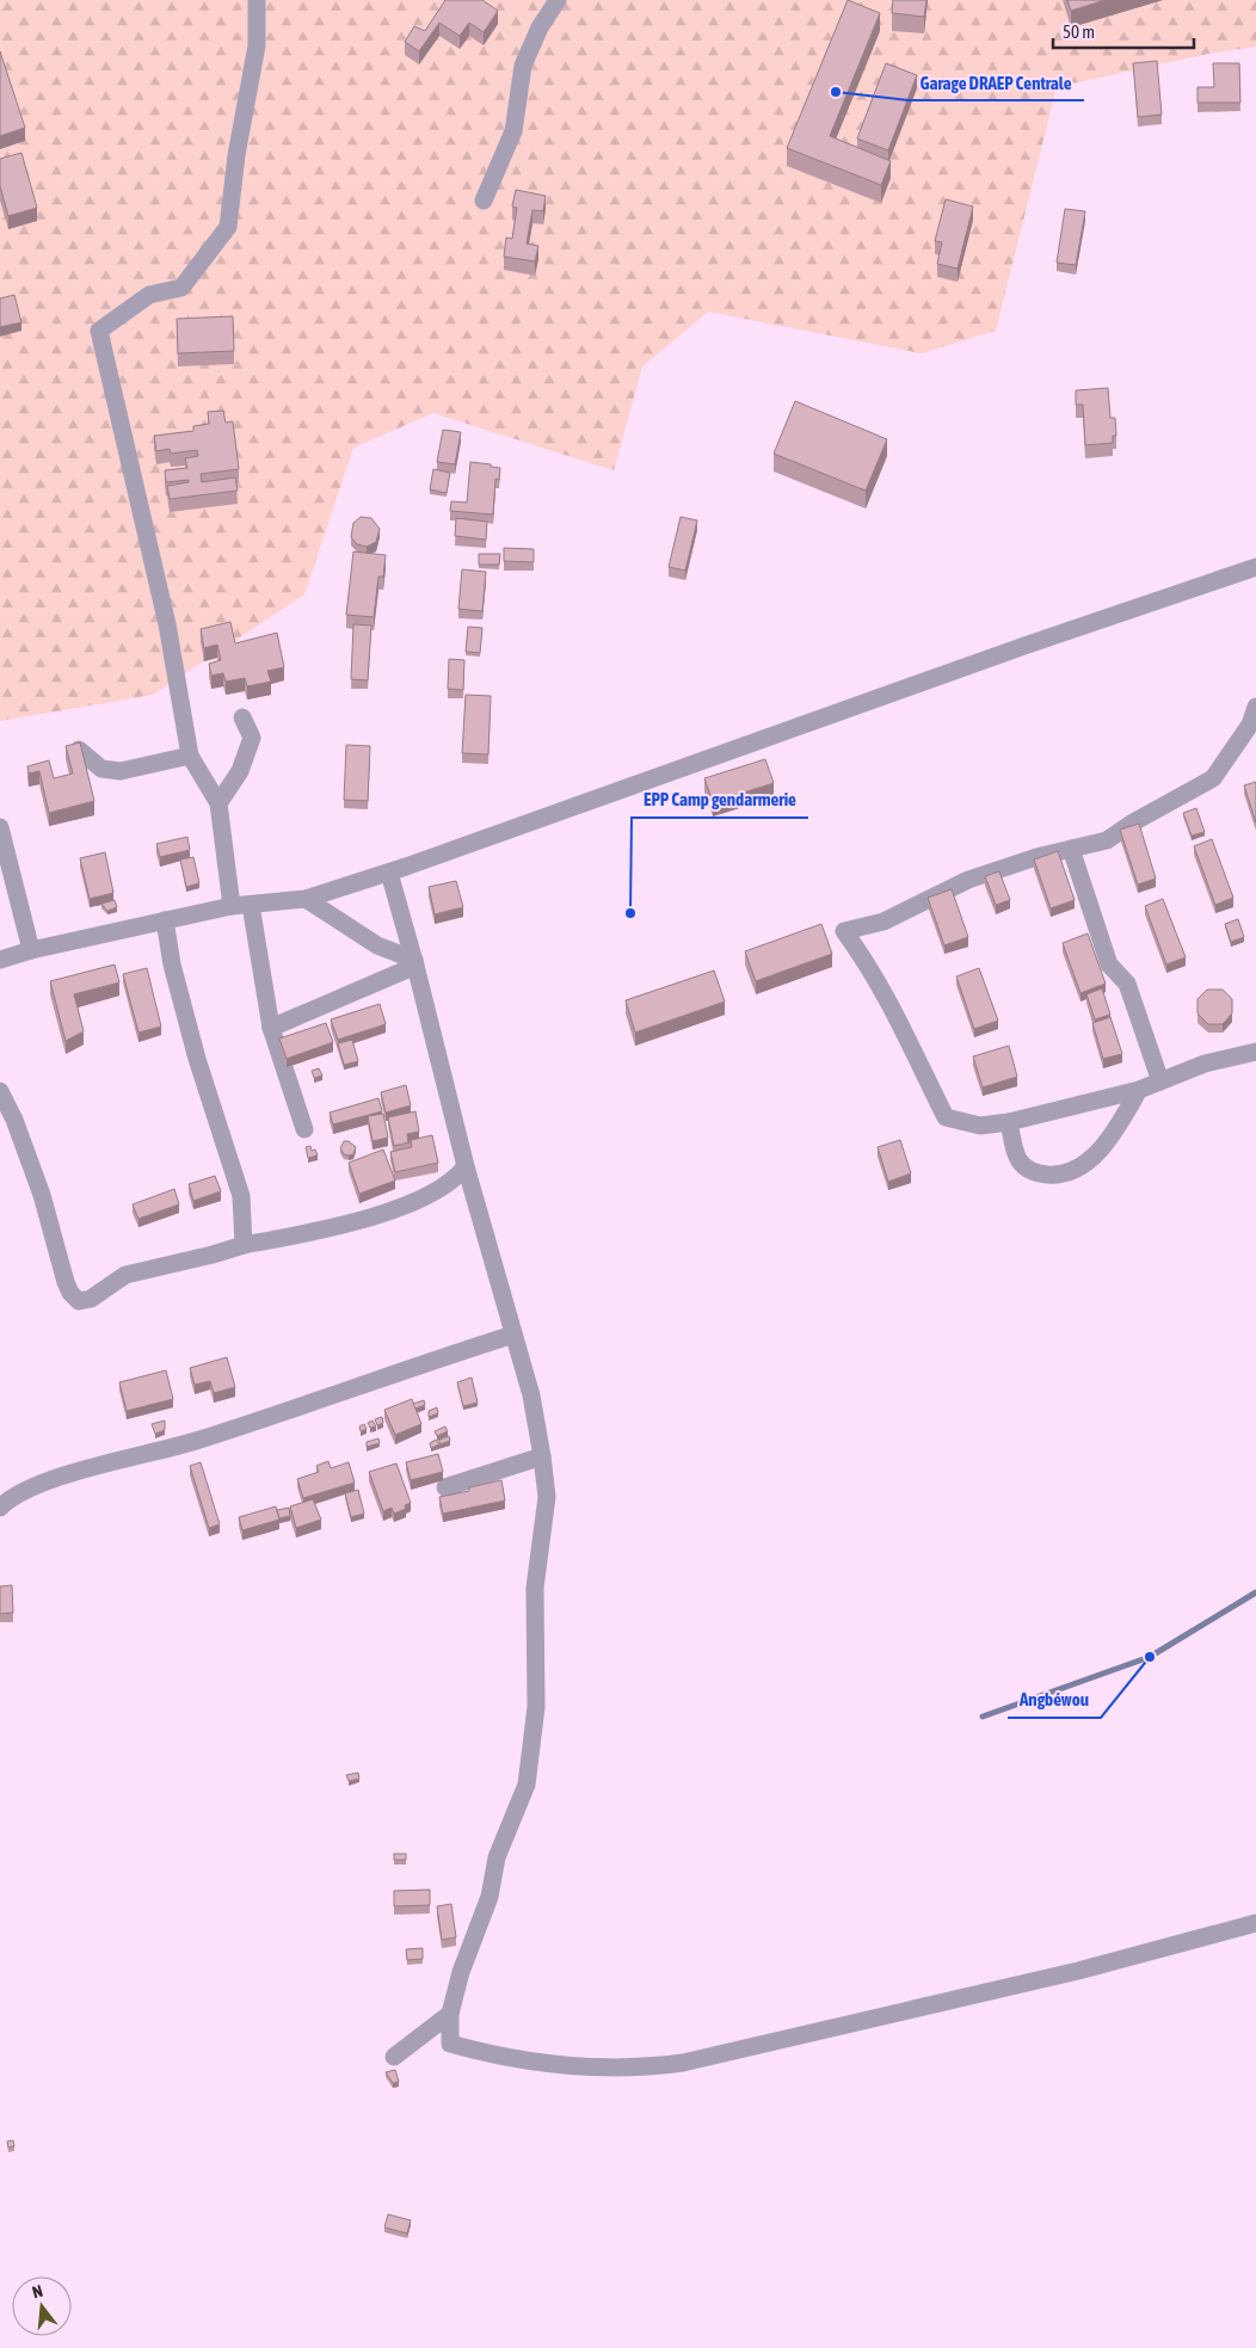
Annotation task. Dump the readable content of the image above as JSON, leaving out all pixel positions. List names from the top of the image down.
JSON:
{
  "places": ["Garage DRAEP Centrale", "EPP Camp gendarmerie", "Angbéwou"],
  "scale_bar": "50 m",
  "north": "top"
}
